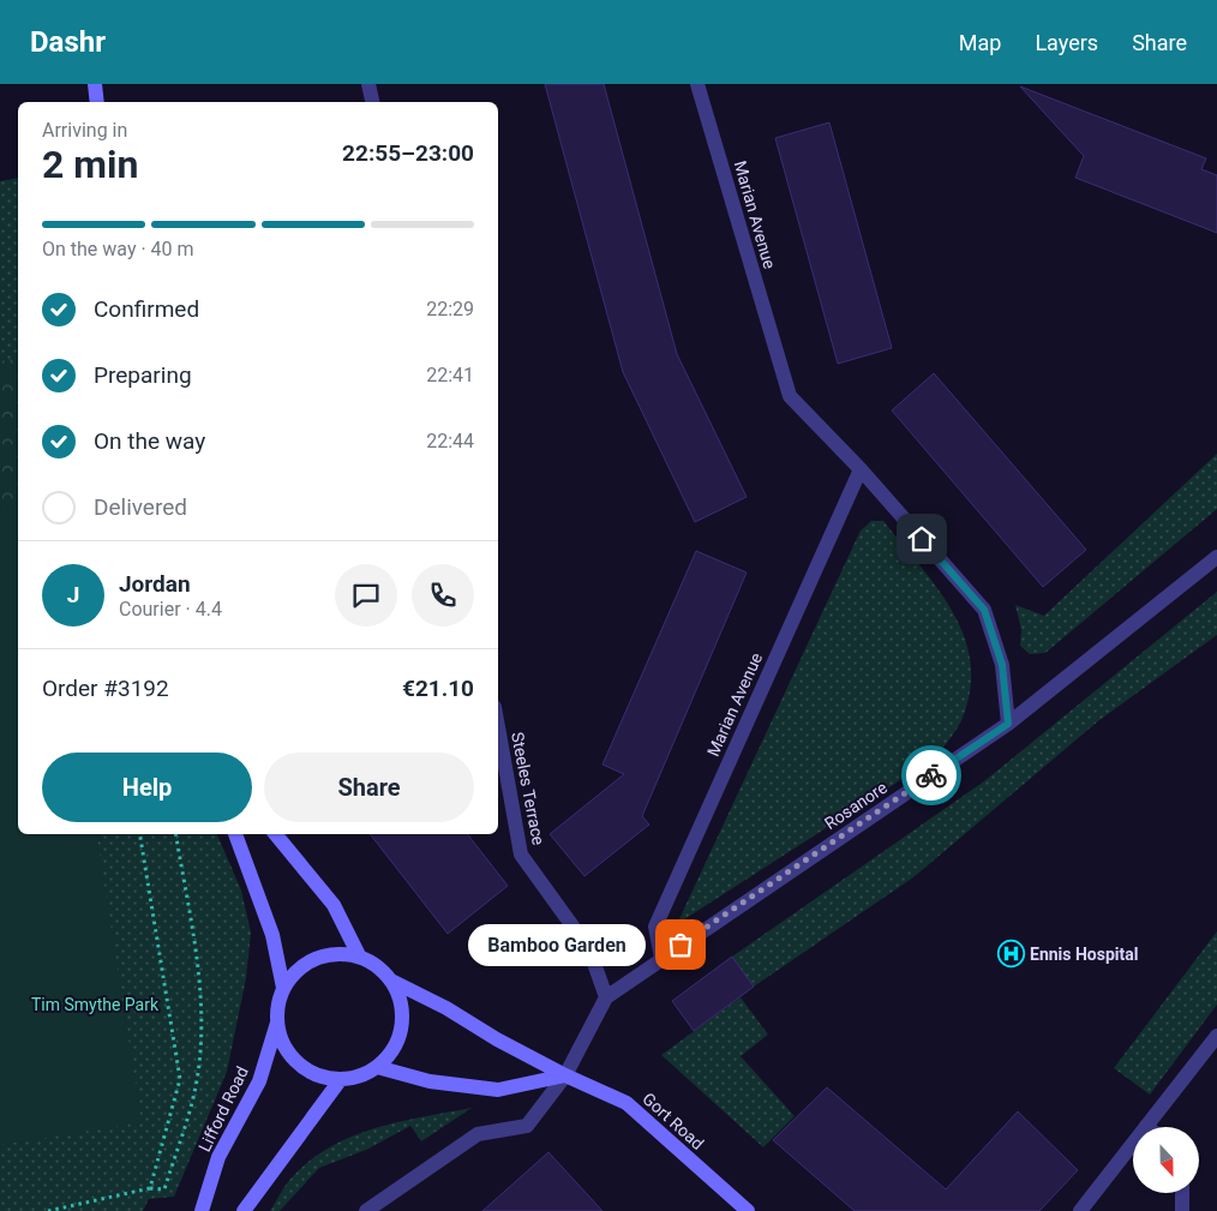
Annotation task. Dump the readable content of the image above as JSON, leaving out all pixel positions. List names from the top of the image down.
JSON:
{
  "streets": {
    "main road": ["Lifford Road", "Gort Road"],
    "street": ["Marian Avenue", "Steeles Terrace", "Rosanore"]
  },
  "crossings": [
    ["Marian Avenue", "Rosanore"],
    ["Steeles Terrace", "Rosanore"],
    ["Rosanore", "Gort Road"],
    ["Lifford Road", "Gort Road"]
  ],
  "parks": ["Tim Smythe Park"],
  "places": {
    "other": ["Bamboo Garden"],
    "hospital": ["Ennis Hospital"]
  },
  "north": "bottom",
  "page": {
    "header": "Dashr",
    "nav": ["Map", "Layers", "Share"],
    "heading": ["2 min", "Arriving in", "22:55–23:00"],
    "panel": [
      "Jordan",
      "Courier · 4.4",
      "Order #3192",
      "€21.10"
    ],
    "bar": "On the way · 40 m",
    "list": [
      ["Confirmed", "22:29"],
      ["Preparing", "22:41"],
      ["On the way", "22:44"],
      "Delivered"
    ],
    "round": "J",
    "buttons": ["Help", "Share"],
    "bubble": "Bamboo Garden"
  }
}
